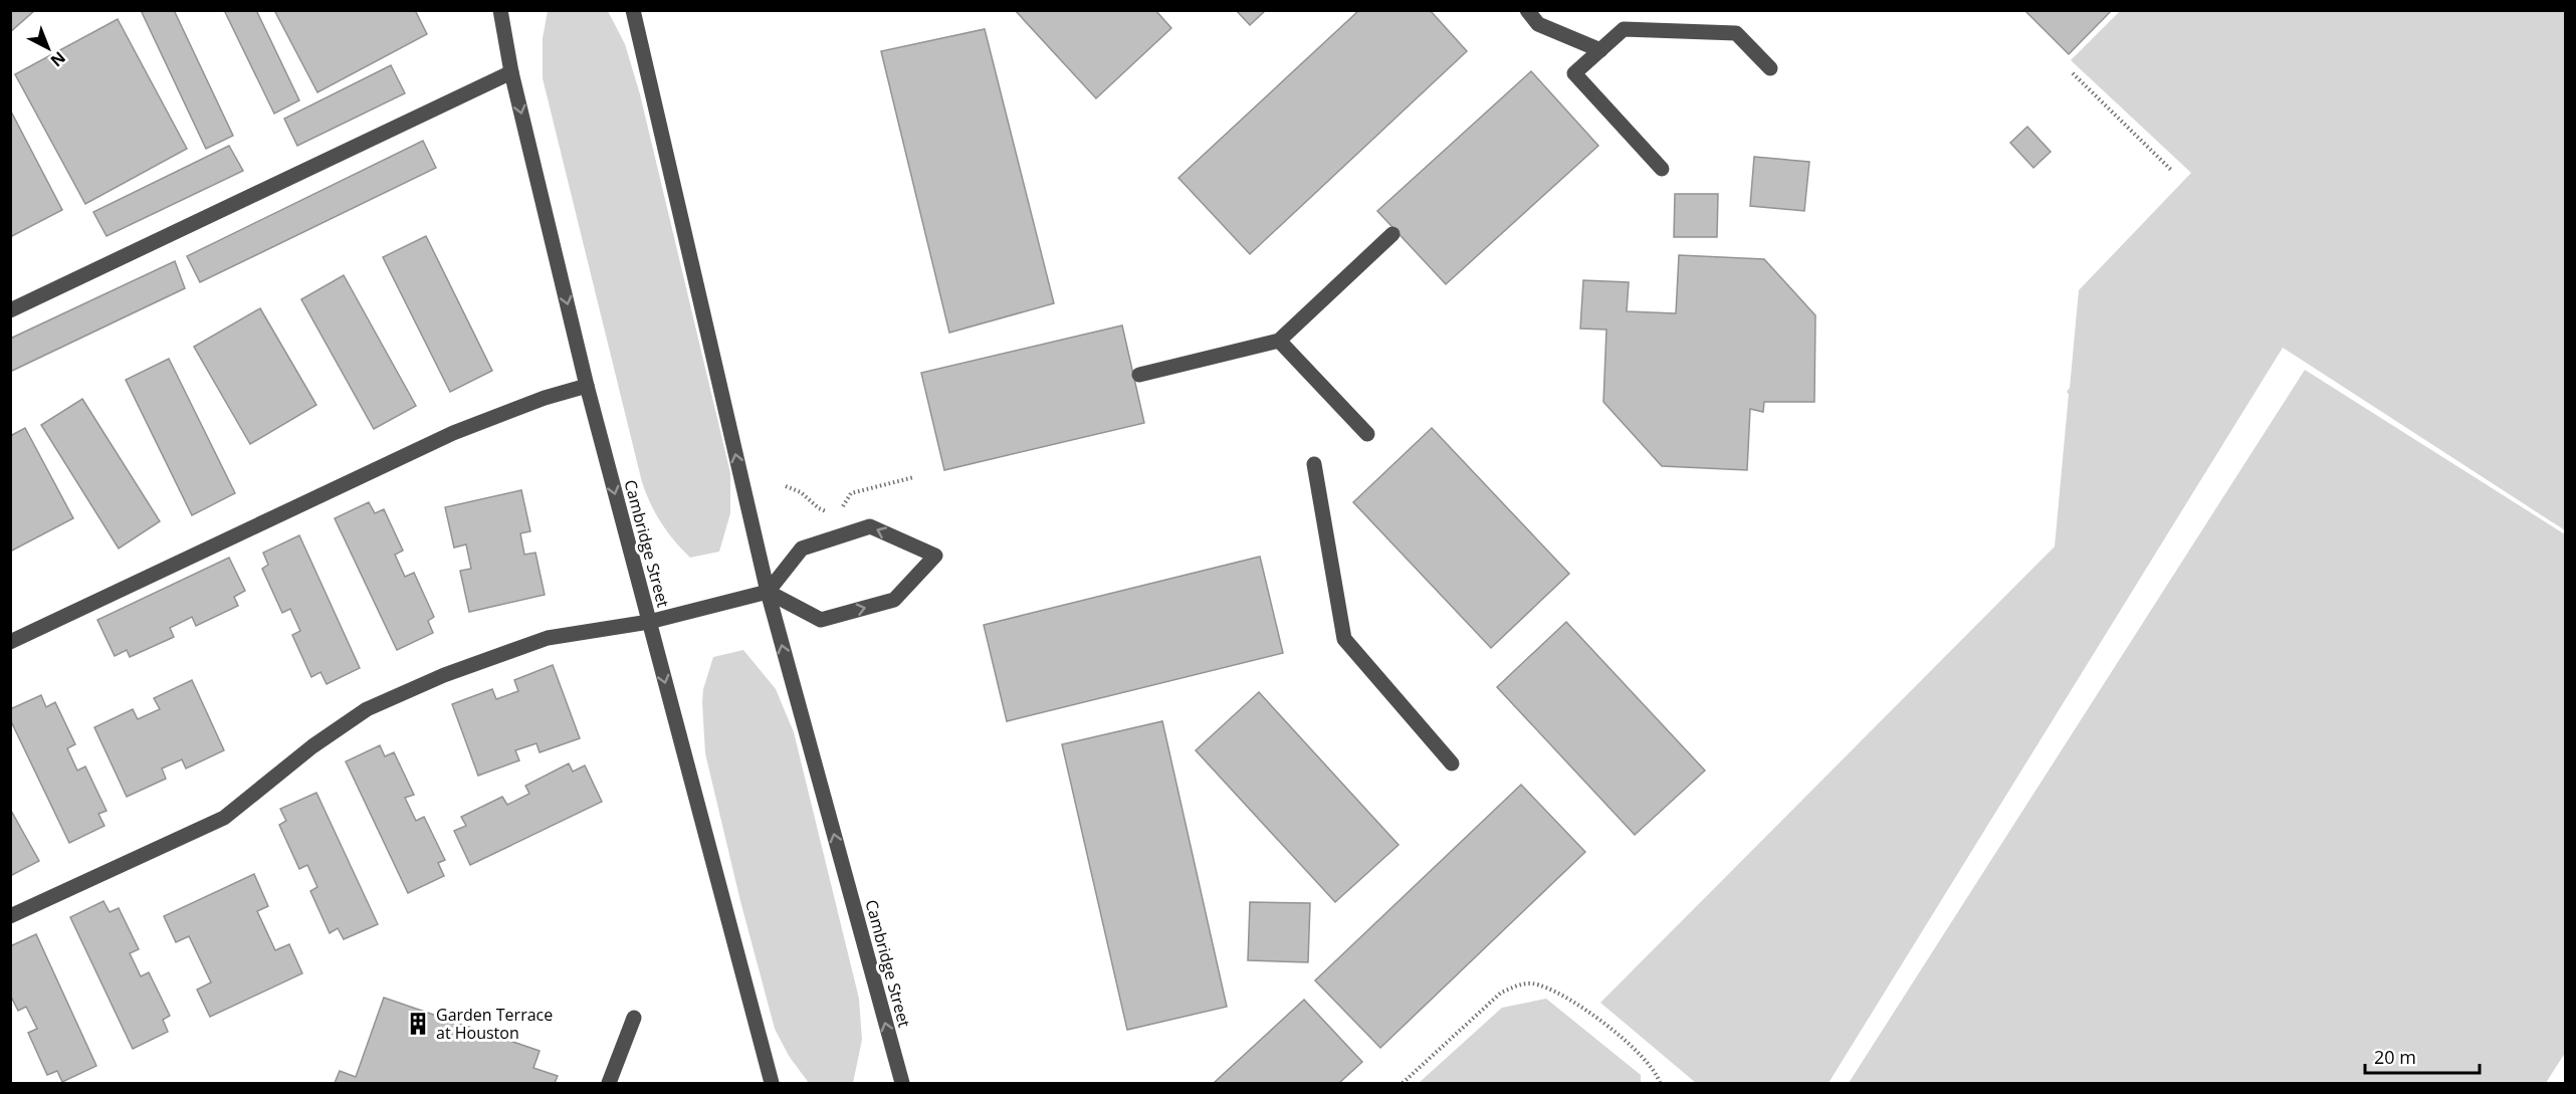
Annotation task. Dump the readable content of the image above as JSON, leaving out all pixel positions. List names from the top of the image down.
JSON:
{
  "streets": {
    "street": ["Cambridge Street"]
  },
  "places": {
    "building": ["Garden Terrace at Houston"]
  },
  "scale_bar": "20 m",
  "north": "bottom right"
}
